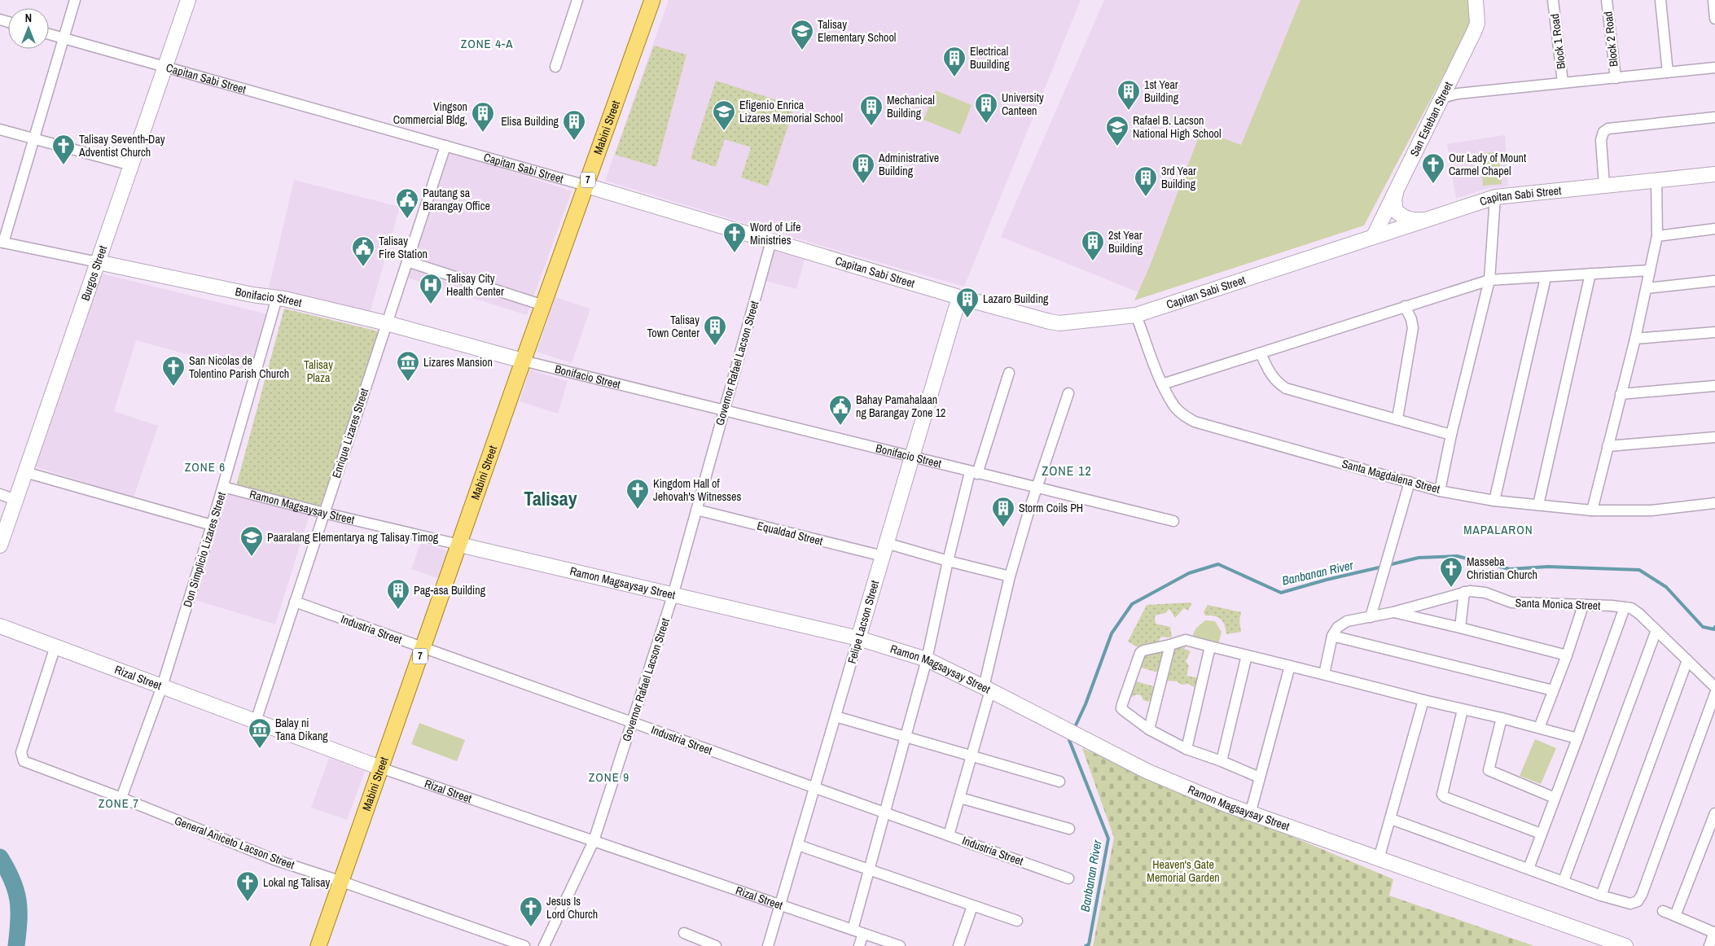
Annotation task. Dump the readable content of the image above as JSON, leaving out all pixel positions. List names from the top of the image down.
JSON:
{
  "streets": {
    "main road": ["Mabini Street", "7"],
    "street": [
      "Block 2 Road",
      "Block 1 Road",
      "Capitan Sabi Street",
      "San Esteban Street",
      "Burgos Street",
      "Bonifacio Street",
      "Governor Rafael Lacson Street",
      "Enrique Lizares Street",
      "Santa Magdalena Street",
      "Ramon Magsaysay Street",
      "Equaldad Street",
      "Don Simplicio Lizares Street",
      "Santa Monica Street",
      "Felipe Lacson Street",
      "Industria Street",
      "Rizal Street",
      "General Aniceto Lacson Street"
    ]
  },
  "crossings": [
    ["Capitan Sabi Street", "San Esteban Street"],
    ["Capitan Sabi Street", "Mabini Street"],
    ["Capitan Sabi Street", "Burgos Street"],
    ["Capitan Sabi Street", "Governor Rafael Lacson Street"],
    ["Capitan Sabi Street", "Enrique Lizares Street"],
    ["Capitan Sabi Street", "Santa Magdalena Street"],
    ["Capitan Sabi Street", "Felipe Lacson Street"],
    ["Mabini Street", "Bonifacio Street"],
    ["Mabini Street", "Ramon Magsaysay Street"],
    ["Mabini Street", "Industria Street"],
    ["Mabini Street", "Rizal Street"],
    ["Mabini Street", "General Aniceto Lacson Street"],
    ["Burgos Street", "Bonifacio Street"],
    ["Bonifacio Street", "Governor Rafael Lacson Street"],
    ["Bonifacio Street", "Enrique Lizares Street"],
    ["Bonifacio Street", "Don Simplicio Lizares Street"],
    ["Bonifacio Street", "Felipe Lacson Street"],
    ["Governor Rafael Lacson Street", "Ramon Magsaysay Street"],
    ["Governor Rafael Lacson Street", "Equaldad Street"],
    ["Governor Rafael Lacson Street", "Industria Street"],
    ["Governor Rafael Lacson Street", "Rizal Street"],
    ["Enrique Lizares Street", "Ramon Magsaysay Street"],
    ["Enrique Lizares Street", "Industria Street"],
    ["Enrique Lizares Street", "Rizal Street"],
    ["Ramon Magsaysay Street", "Don Simplicio Lizares Street"],
    ["Ramon Magsaysay Street", "Felipe Lacson Street"],
    ["Equaldad Street", "Felipe Lacson Street"],
    ["Don Simplicio Lizares Street", "Rizal Street"],
    ["Don Simplicio Lizares Street", "General Aniceto Lacson Street"],
    ["Felipe Lacson Street", "Industria Street"],
    ["Felipe Lacson Street", "Rizal Street"],
    ["Rizal Street", "General Aniceto Lacson Street"]
  ],
  "districts": [
    "ZONE 4-A",
    "ZONE 6",
    "ZONE 12",
    "Talisay",
    "MAPALARON",
    "ZONE 9",
    "ZONE 7"
  ],
  "water": ["Banbanan River"],
  "parks": ["Talisay Plaza", "Heaven's Gate Memorial Garden"],
  "places": {
    "school or university": [
      "Talisay Elementary School",
      "Efigenio Enrica Lizares Memorial School",
      "Rafael B. Lacson National High School",
      "Paaralang Elementarya ng Talisay Timog"
    ],
    "building": [
      "Electrical Buuilding",
      "1st Year Building",
      "University Canteen",
      "Mechanical Building",
      "Vingson Commercial Bldg,",
      "Elisa Building",
      "Administrative Building",
      "3rd Year Building",
      "2st Year Building",
      "Lazaro Building",
      "Talisay Town Center",
      "Storm Coils PH",
      "Pag-asa Building"
    ],
    "church": [
      "Talisay Seventh-Day Adventist Church",
      "Our Lady of Mount Carmel Chapel",
      "Word of Life Ministries",
      "San Nicolas de Tolentino Parish Church",
      "Kingdom Hall of Jehovah's Witnesses",
      "Masseba Christian Church",
      "Lokal ng Talisay",
      "Jesus Is Lord Church"
    ],
    "public building": ["Pautang sa Barangay Office", "Talisay Fire Station", "Bahay Pamahalaan ng Barangay Zone 12"],
    "hospital": ["Talisay City Health Center"],
    "museum": ["Lizares Mansion", "Balay ni Tana Dikang"]
  },
  "north": "top"
}
